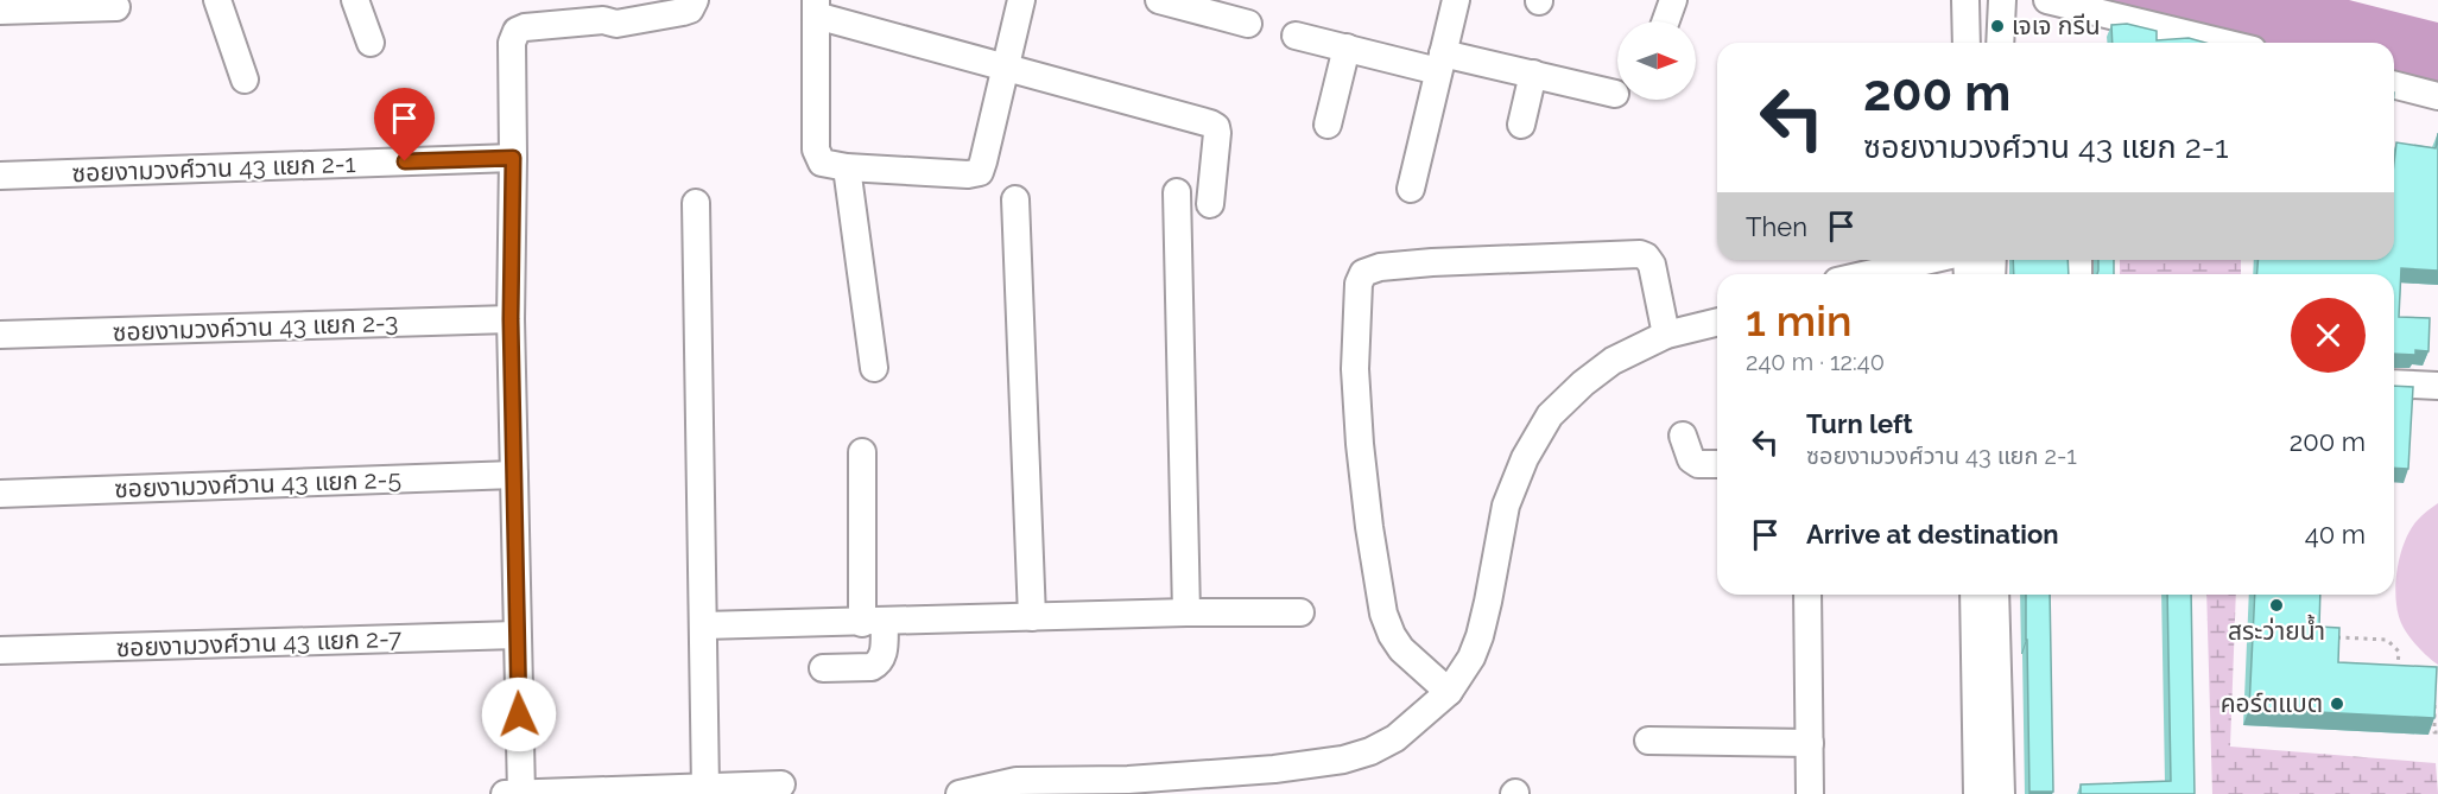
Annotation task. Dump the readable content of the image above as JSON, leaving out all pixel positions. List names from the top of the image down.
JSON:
{
  "streets": {
    "street": [
      "ซอยงามวงศ์วาน 43 แยก 2-1",
      "ซอยงามวงค์วาน 43 แยก 2-3",
      "ซอยงามวงศ์วาน 43 แยก 2-5",
      "ซอยงามวงศ์วาน 43 แยก 2-7"
    ]
  },
  "places": ["เจเจ กรีน", "สระว่ายน้ำ", "คอร์ตแบต"],
  "north": "right",
  "page": {
    "turn": ["200 m", "ซอยงามวงศ์วาน 43 แยก 2-1"],
    "then": "Then",
    "heading": ["1 min", "240 m · 12:40"],
    "list": [
      {
        "name": "Turn left",
        "note": "ซอยงามวงศ์วาน 43 แยก 2-1",
        "value": "200 m"
      },
      {
        "name": "Arrive at destination",
        "value": "40 m"
      }
    ]
  }
}
